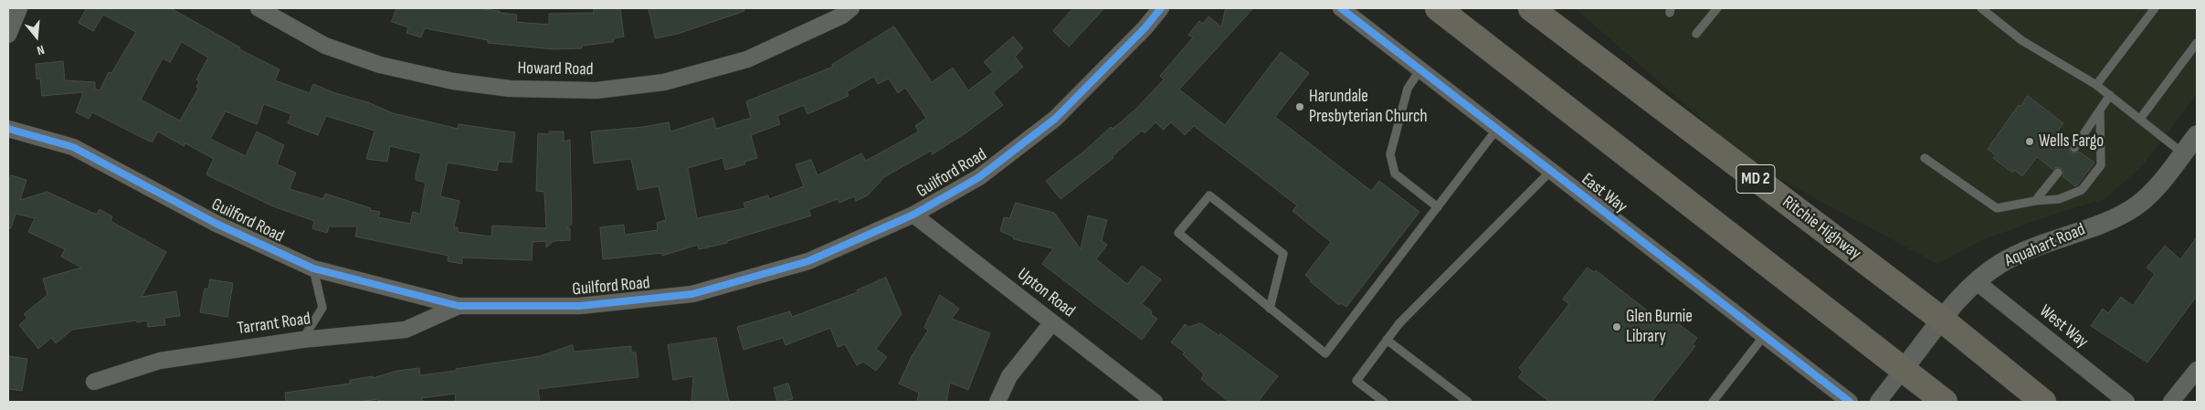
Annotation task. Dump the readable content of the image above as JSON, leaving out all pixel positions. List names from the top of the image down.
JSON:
{
  "streets": {
    "main road": ["MD 2", "Ritchie Highway"],
    "street": [
      "Howard Road",
      "Guilford Road",
      "East Way",
      "Aquahart Road",
      "Upton Road",
      "Tarrant Road",
      "West Way"
    ]
  },
  "crossings": [
    ["Guilford Road", "Upton Road"],
    ["Guilford Road", "Tarrant Road"],
    ["Ritchie Highway", "Aquahart Road"],
    ["Aquahart Road", "West Way"]
  ],
  "places": ["Harundale Presbyterian Church", "Wells Fargo", "Glen Burnie Library"],
  "north": "bottom"
}
